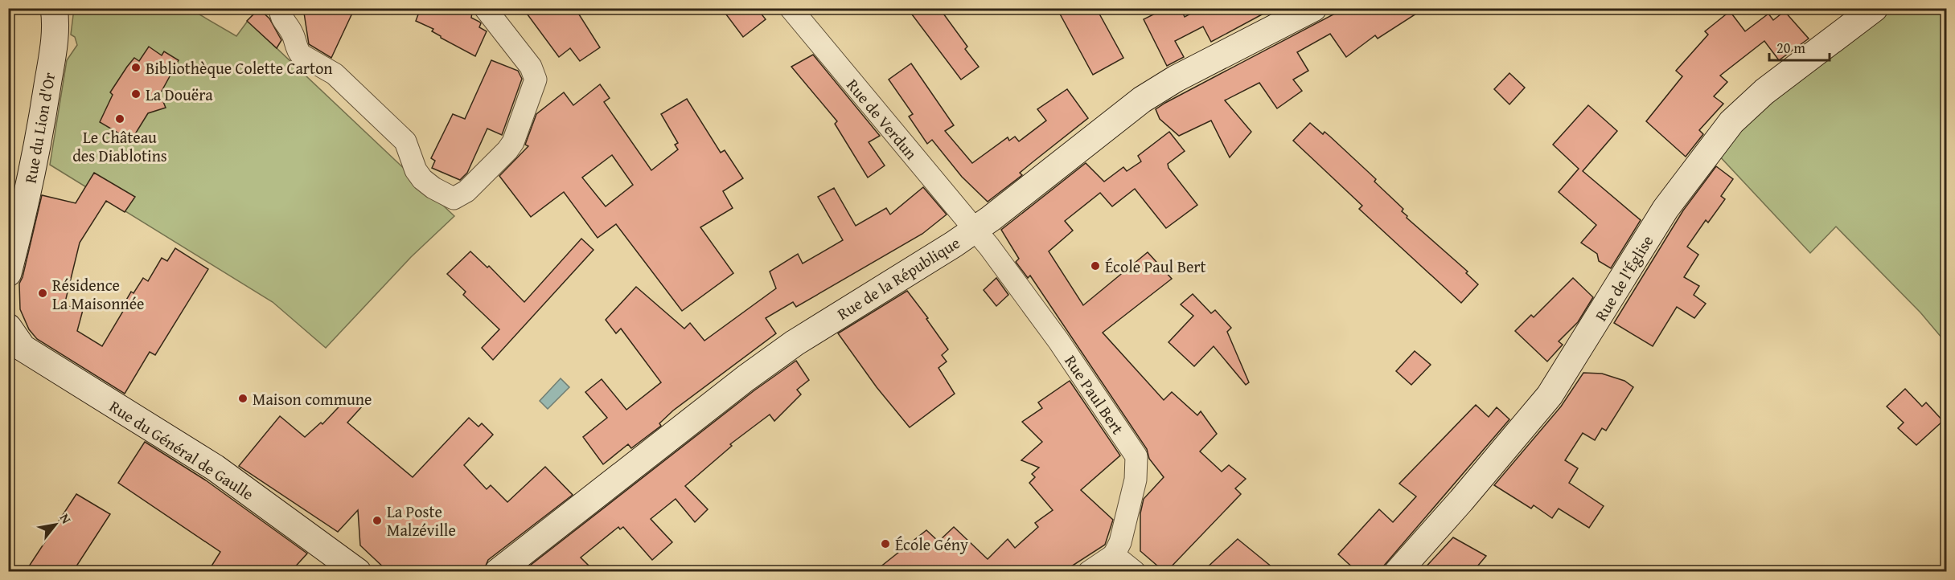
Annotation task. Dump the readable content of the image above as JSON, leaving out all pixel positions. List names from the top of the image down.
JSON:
{
  "streets": {
    "main road": [
      "Rue du Lion d'Or",
      "Rue de la République",
      "Rue de l'Église",
      "Rue du Général de Gaulle"
    ],
    "street": ["Rue de Verdun", "Rue Paul Bert"]
  },
  "crossings": [
    ["Rue de Verdun", "Rue de la République"],
    ["Rue de Verdun", "Rue Paul Bert"],
    ["Rue de la République", "Rue Paul Bert"]
  ],
  "places": [
    "Bibliothèque Colette Carton",
    "La Douëra",
    "Le Château des Diablotins",
    "École Paul Bert",
    "Résidence La Maisonnée",
    "Maison commune",
    "La Poste Malzéville",
    "École Gény"
  ],
  "scale_bar": "20 m",
  "north": "top right"
}
